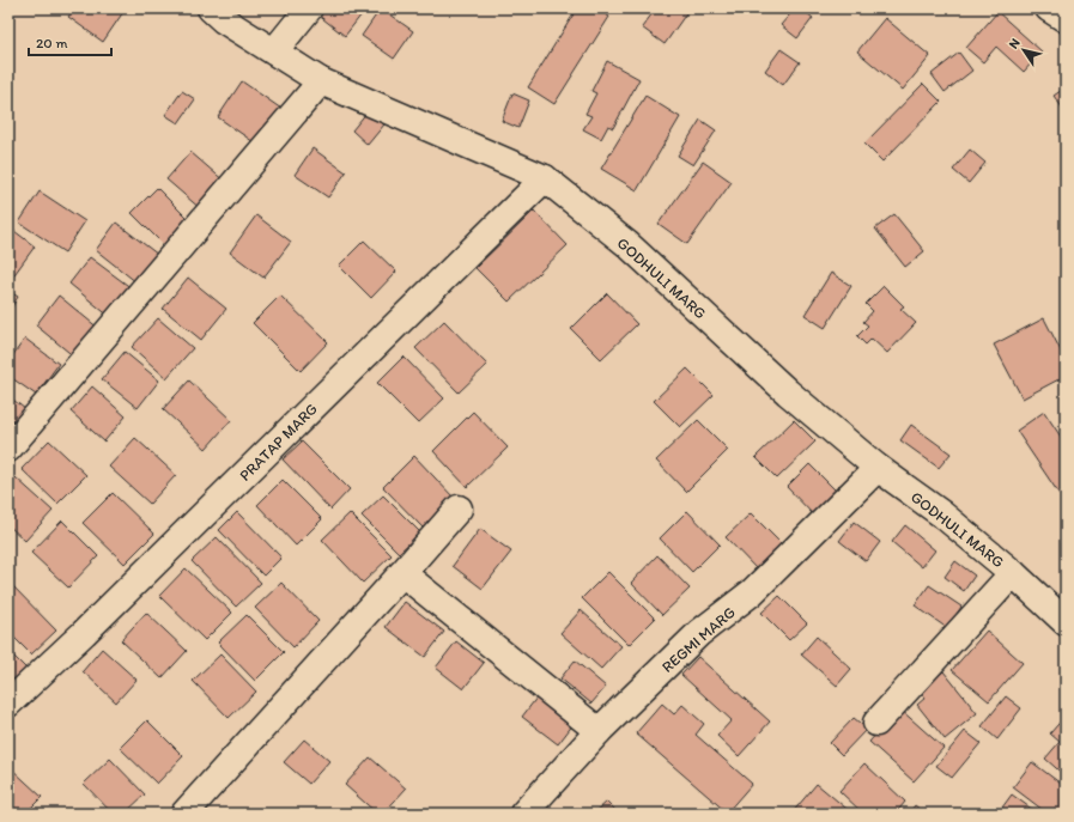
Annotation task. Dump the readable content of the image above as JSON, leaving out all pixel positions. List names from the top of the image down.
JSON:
{
  "streets": {
    "street": ["GODHULI MARG", "PRATAP MARG", "REGMI MARG"]
  },
  "crossings": [
    ["GODHULI MARG", "PRATAP MARG"],
    ["GODHULI MARG", "REGMI MARG"]
  ],
  "scale_bar": "20 m",
  "north": "top left"
}
